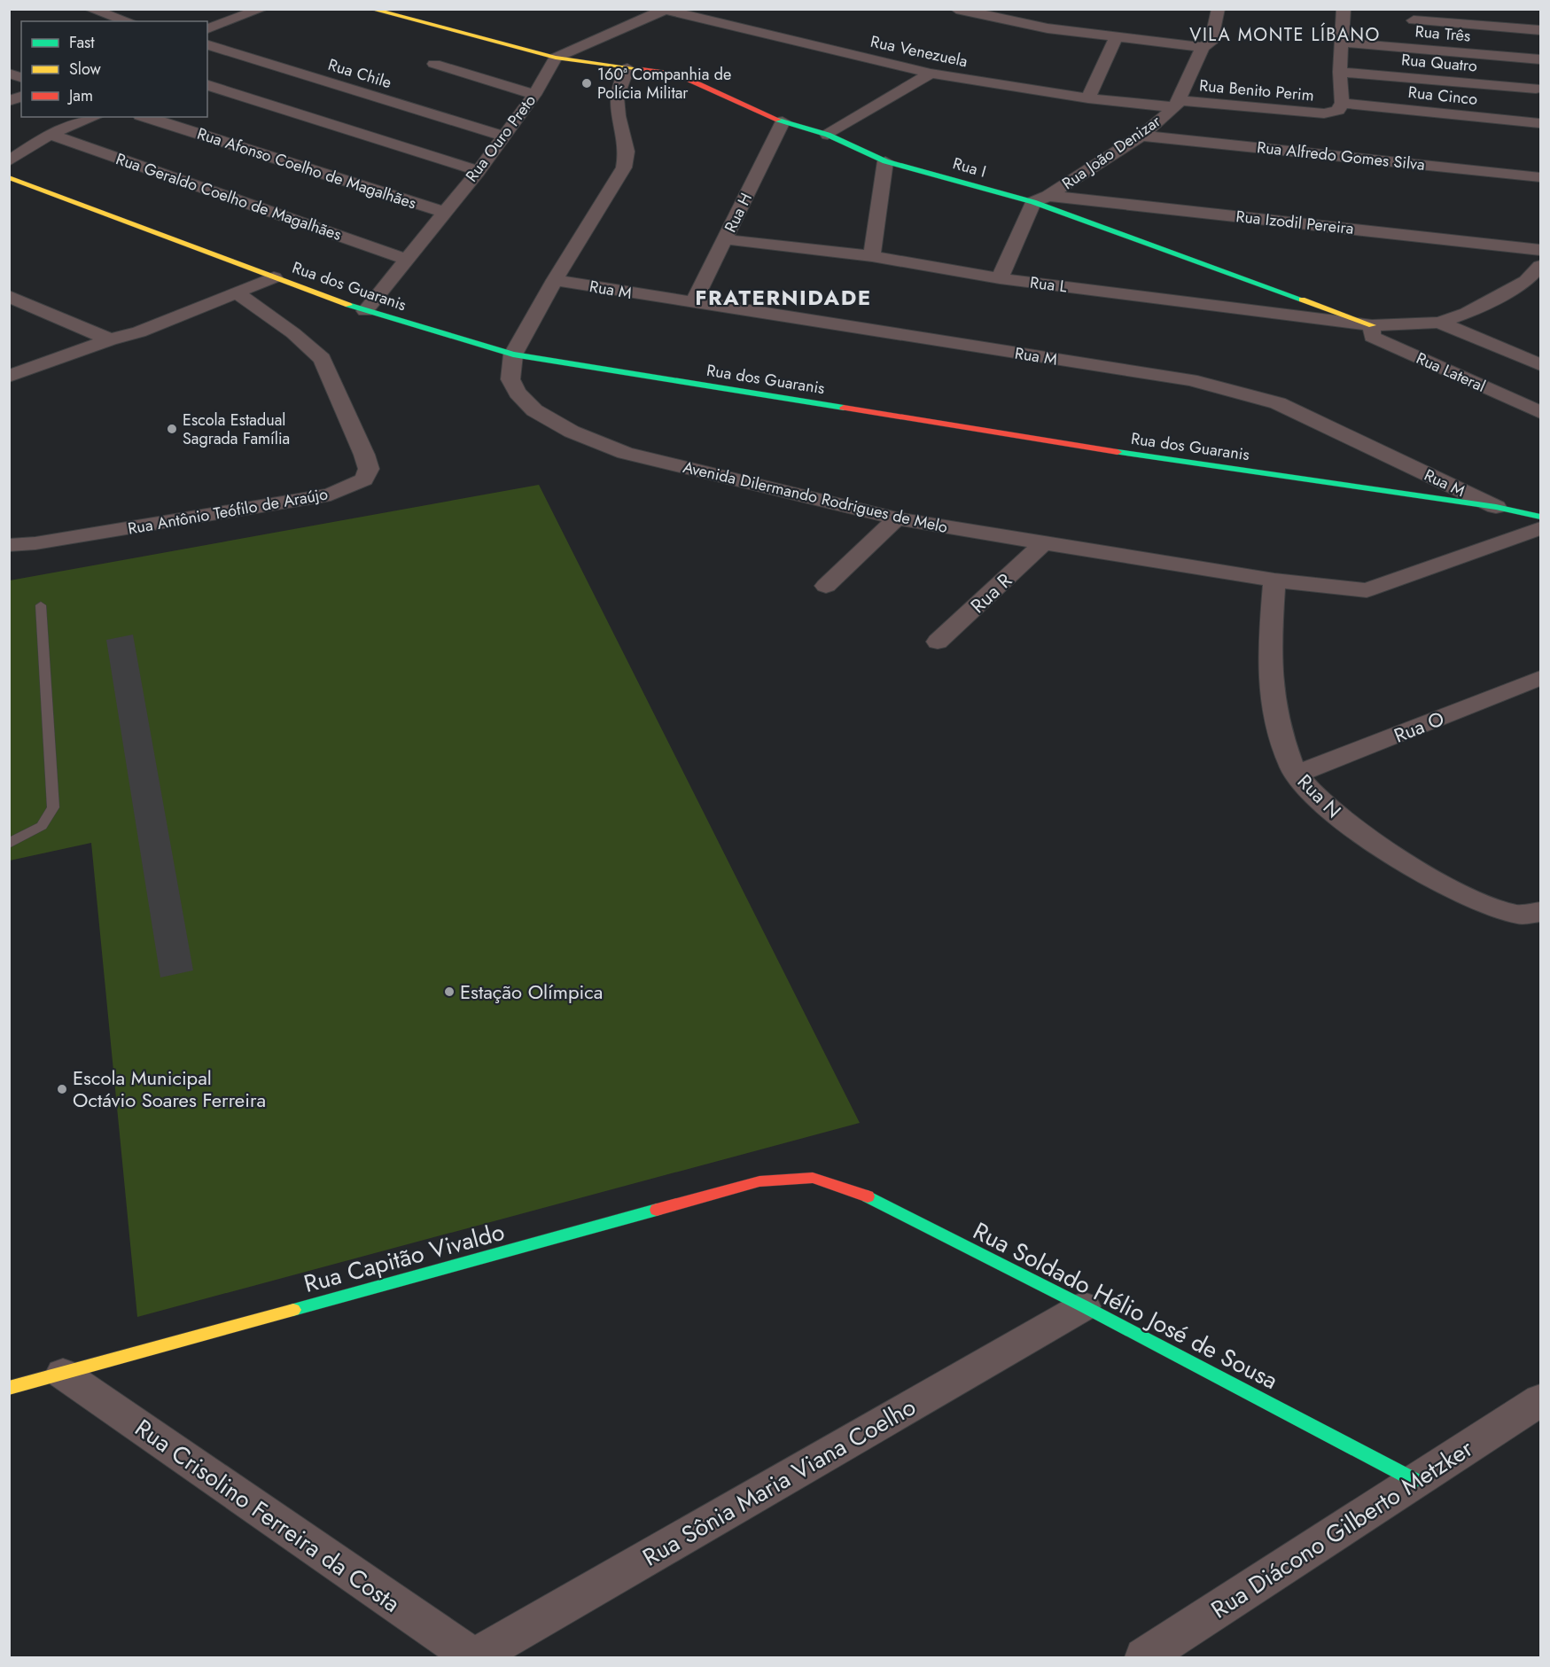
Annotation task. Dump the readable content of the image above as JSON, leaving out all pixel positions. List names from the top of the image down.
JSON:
{
  "streets": {
    "street": [
      "Rua Três",
      "Rua Venezuela",
      "Rua Quatro",
      "Rua Chile",
      "Rua Benito Perim",
      "Rua Cinco",
      "Rua Ouro Preto",
      "Rua João Denizar",
      "Rua Alfredo Gomes Silva",
      "Rua I",
      "Rua Afonso Coelho de Magalhães",
      "Rua Geraldo Coelho de Magalhães",
      "Rua H",
      "Rua Izodil Pereira",
      "Rua L",
      "Rua dos Guaranis",
      "Rua M",
      "Rua Lateral",
      "Avenida Dilermando Rodrigues de Melo",
      "Rua Antônio Teófilo de Araújo",
      "Rua R",
      "Rua O",
      "Rua N",
      "Rua Capitão Vivaldo",
      "Rua Soldado Hélio José de Sousa",
      "Rua Sônia Maria Viana Coelho",
      "Rua Crisolino Ferreira da Costa",
      "Rua Diácono Gilberto Metzker"
    ]
  },
  "crossings": [
    ["Rua Venezuela", "Rua Benito Perim"],
    ["Rua Venezuela", "Rua João Denizar"],
    ["Rua Quatro", "Rua Cinco"],
    ["Rua Chile", "Rua Ouro Preto"],
    ["Rua Benito Perim", "Rua Cinco"],
    ["Rua Benito Perim", "Rua João Denizar"],
    ["Rua Ouro Preto", "Rua I"],
    ["Rua Ouro Preto", "Rua Afonso Coelho de Magalhães"],
    ["Rua Ouro Preto", "Rua Geraldo Coelho de Magalhães"],
    ["Rua Ouro Preto", "Rua dos Guaranis"],
    ["Rua João Denizar", "Rua Alfredo Gomes Silva"],
    ["Rua João Denizar", "Rua I"],
    ["Rua João Denizar", "Rua Izodil Pereira"],
    ["Rua I", "Rua H"],
    ["Rua I", "Rua Izodil Pereira"],
    ["Rua I", "Rua L"],
    ["Rua I", "Rua Lateral"],
    ["Rua I", "Avenida Dilermando Rodrigues de Melo"],
    ["Rua H", "Rua L"],
    ["Rua H", "Rua M"],
    ["Rua L", "Rua Lateral"],
    ["Rua dos Guaranis", "Rua M"],
    ["Rua dos Guaranis", "Avenida Dilermando Rodrigues de Melo"],
    ["Rua M", "Avenida Dilermando Rodrigues de Melo"],
    ["Avenida Dilermando Rodrigues de Melo", "Rua R"],
    ["Avenida Dilermando Rodrigues de Melo", "Rua N"],
    ["Rua O", "Rua N"],
    ["Rua Capitão Vivaldo", "Rua Soldado Hélio José de Sousa"],
    ["Rua Capitão Vivaldo", "Rua Crisolino Ferreira da Costa"],
    ["Rua Soldado Hélio José de Sousa", "Rua Sônia Maria Viana Coelho"],
    ["Rua Soldado Hélio José de Sousa", "Rua Diácono Gilberto Metzker"],
    ["Rua Sônia Maria Viana Coelho", "Rua Crisolino Ferreira da Costa"]
  ],
  "districts": ["VILA MONTE LÍBANO", "FRATERNIDADE"],
  "places": [
    "160ª Companhia de Polícia Militar",
    "Escola Estadual Sagrada Família",
    "Estação Olímpica",
    "Escola Municipal Octávio Soares Ferreira"
  ],
  "legend": ["Fast", "Slow", "Jam"]
}
